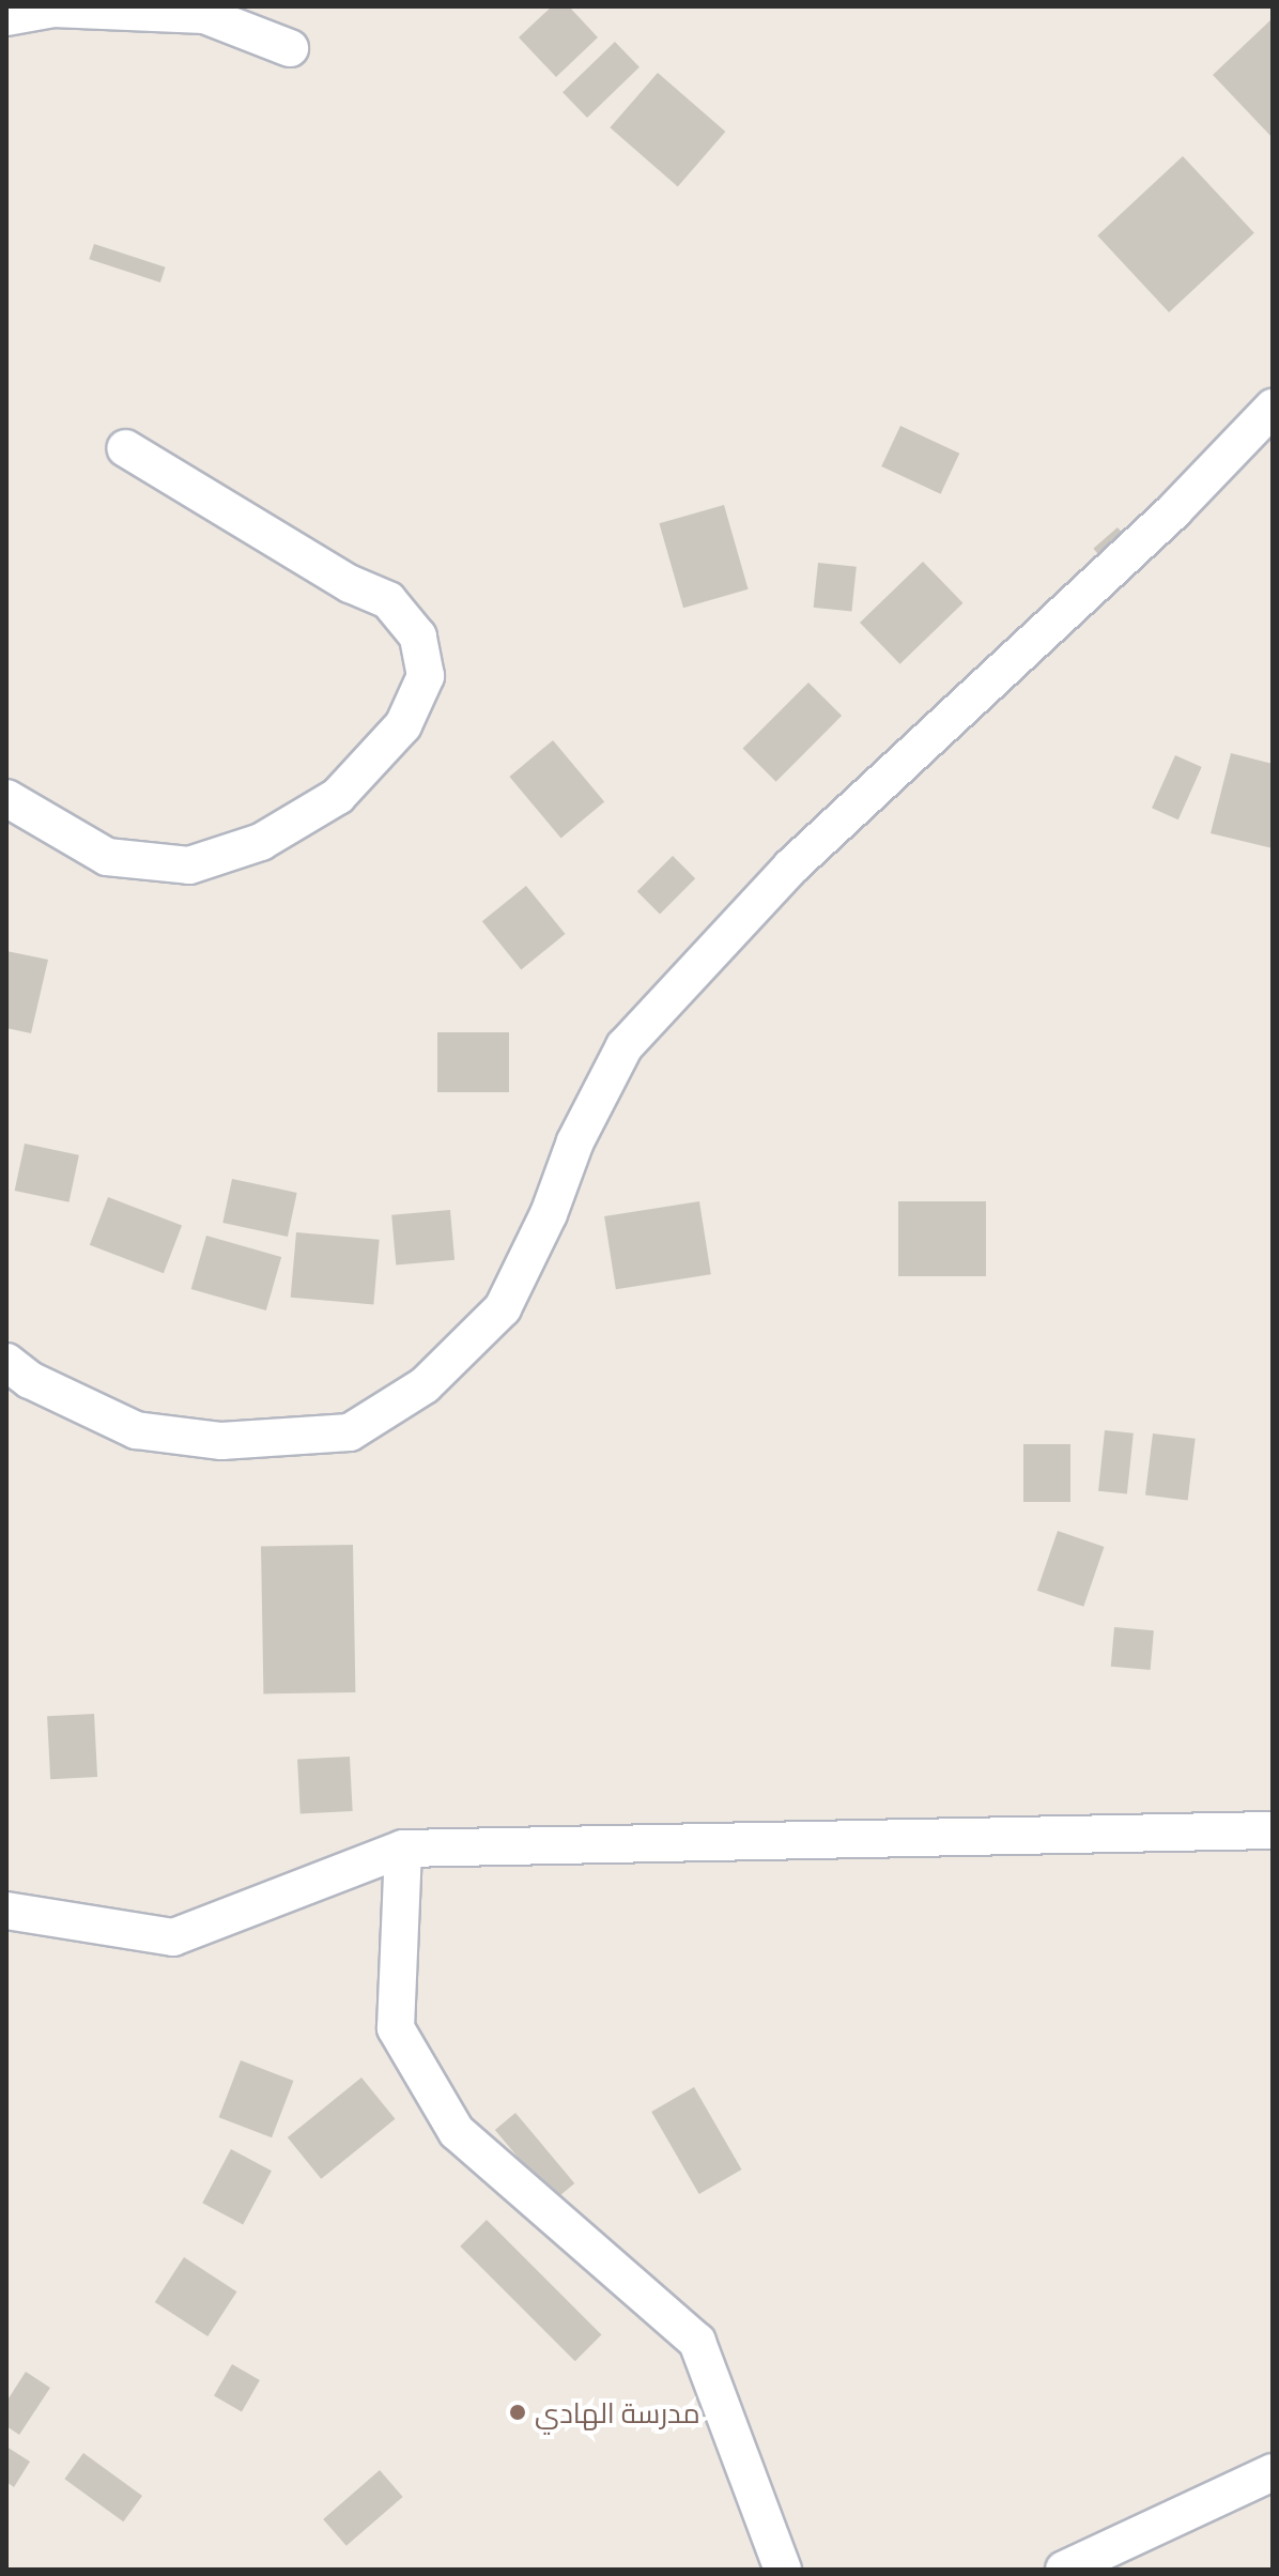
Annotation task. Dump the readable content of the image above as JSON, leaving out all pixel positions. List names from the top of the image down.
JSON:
{
  "places": ["مدرسة الهادي"]
}
